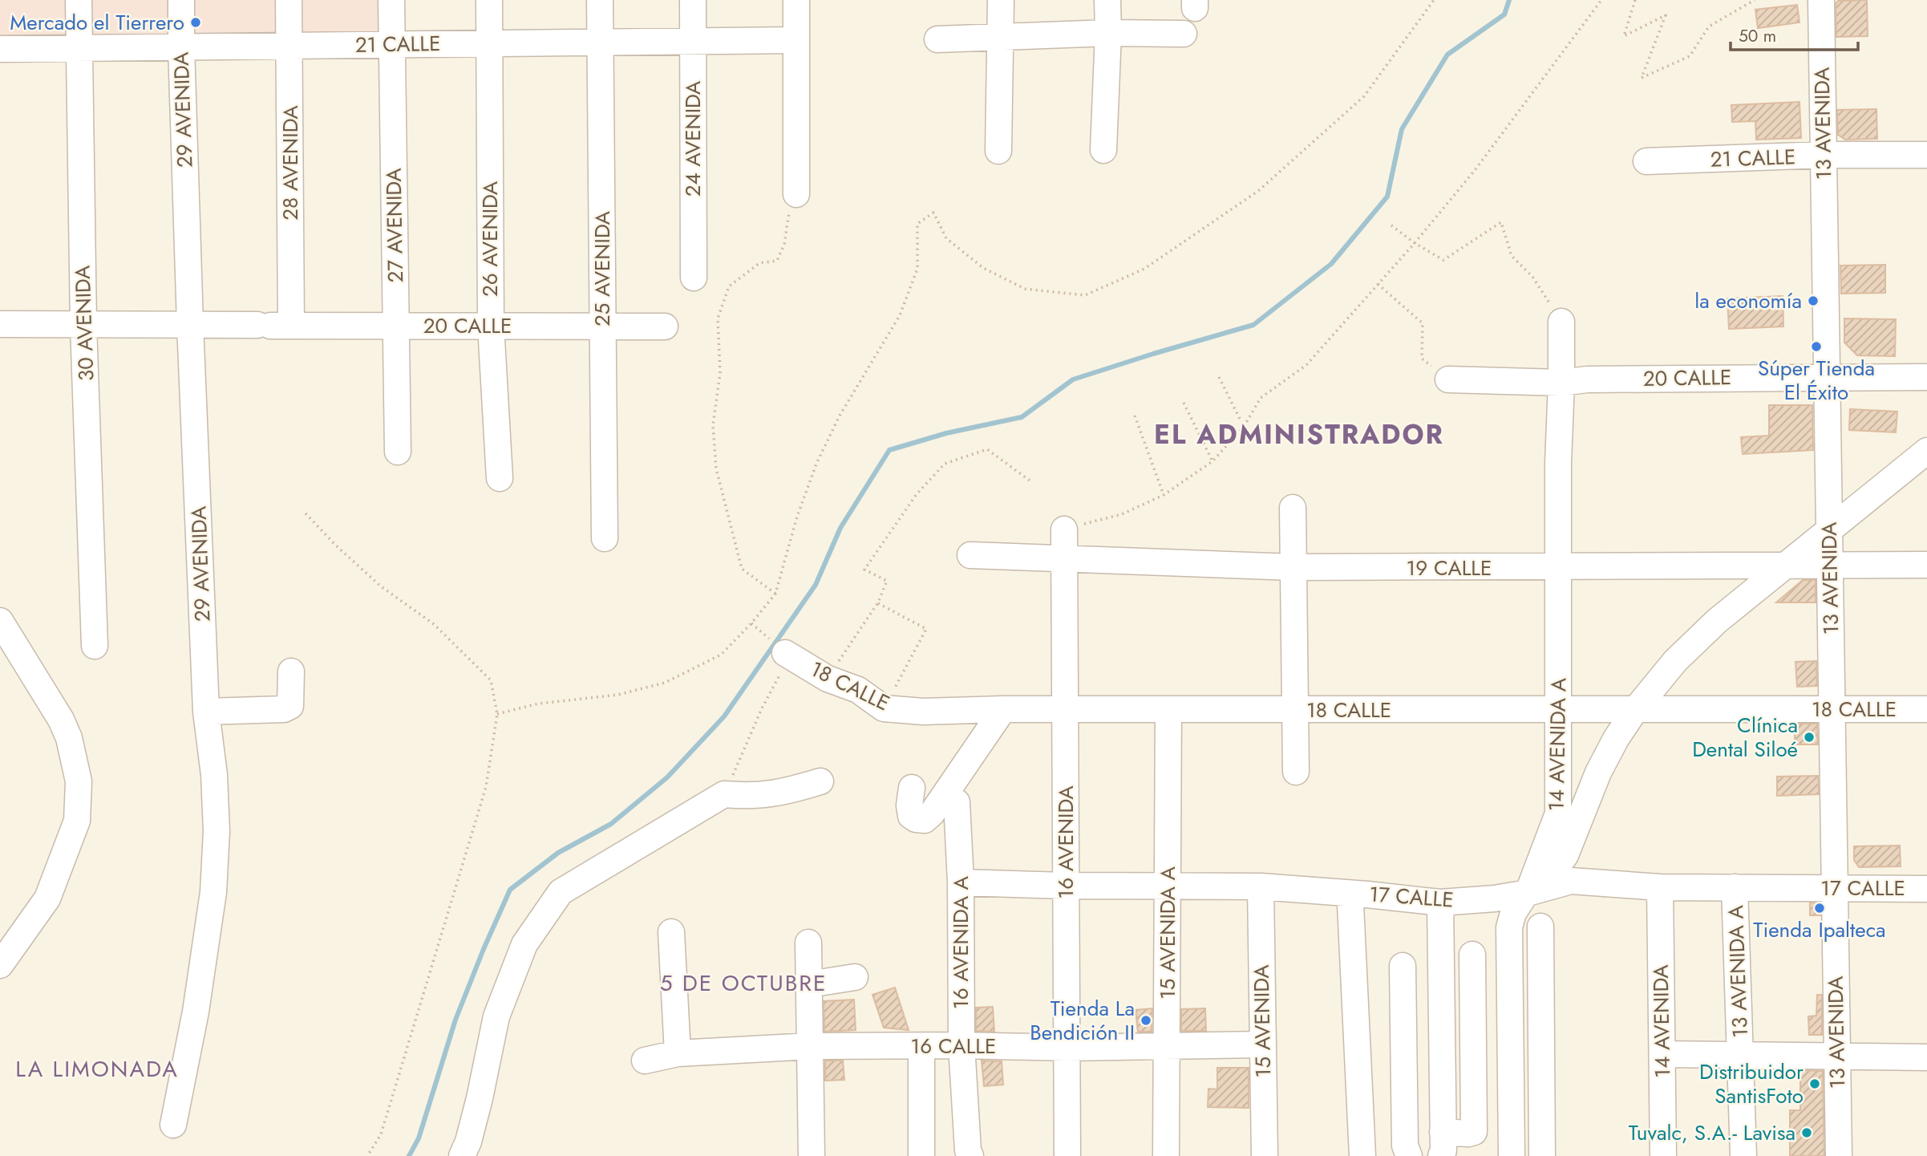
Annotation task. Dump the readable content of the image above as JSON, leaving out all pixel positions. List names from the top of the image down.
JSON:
{
  "streets": {
    "street": [
      "21 CALLE",
      "29 AVENIDA",
      "13 AVENIDA",
      "24 AVENIDA",
      "28 AVENIDA",
      "27 AVENIDA",
      "26 AVENIDA",
      "25 AVENIDA",
      "30 AVENIDA",
      "20 CALLE",
      "19 CALLE",
      "18 CALLE",
      "14 AVENIDA A",
      "16 AVENIDA",
      "17 CALLE",
      "15 AVENIDA A",
      "16 AVENIDA A",
      "13 AVENIDA A",
      "15 AVENIDA",
      "14 AVENIDA",
      "16 CALLE"
    ]
  },
  "crossings": [
    ["21 CALLE", "29 AVENIDA"],
    ["21 CALLE", "13 AVENIDA"],
    ["21 CALLE", "24 AVENIDA"],
    ["21 CALLE", "28 AVENIDA"],
    ["21 CALLE", "27 AVENIDA"],
    ["21 CALLE", "26 AVENIDA"],
    ["21 CALLE", "25 AVENIDA"],
    ["21 CALLE", "30 AVENIDA"],
    ["29 AVENIDA", "20 CALLE"],
    ["13 AVENIDA", "20 CALLE"],
    ["13 AVENIDA", "19 CALLE"],
    ["13 AVENIDA", "18 CALLE"],
    ["13 AVENIDA", "17 CALLE"],
    ["28 AVENIDA", "20 CALLE"],
    ["27 AVENIDA", "20 CALLE"],
    ["26 AVENIDA", "20 CALLE"],
    ["25 AVENIDA", "20 CALLE"],
    ["30 AVENIDA", "20 CALLE"],
    ["20 CALLE", "14 AVENIDA A"],
    ["19 CALLE", "14 AVENIDA A"],
    ["19 CALLE", "16 AVENIDA"],
    ["18 CALLE", "14 AVENIDA A"],
    ["18 CALLE", "16 AVENIDA"],
    ["18 CALLE", "15 AVENIDA A"],
    ["14 AVENIDA A", "17 CALLE"],
    ["16 AVENIDA", "17 CALLE"],
    ["16 AVENIDA", "16 CALLE"],
    ["17 CALLE", "15 AVENIDA A"],
    ["17 CALLE", "16 AVENIDA A"],
    ["17 CALLE", "13 AVENIDA A"],
    ["17 CALLE", "15 AVENIDA"],
    ["17 CALLE", "14 AVENIDA"],
    ["15 AVENIDA A", "16 CALLE"],
    ["16 AVENIDA A", "16 CALLE"],
    ["15 AVENIDA", "16 CALLE"]
  ],
  "districts": ["EL ADMINISTRADOR", "5 DE OCTUBRE", "LA LIMONADA"],
  "places": [
    "Mercado el Tierrero",
    "la economía",
    "Súper Tienda El Éxito",
    "Clínica Dental Siloé",
    "Tienda Ipalteca",
    "Tienda La Bendición II",
    "Distribuidor SantisFoto",
    "Tuvalc, S.A.- Lavisa"
  ],
  "scale_bar": "50 m"
}
